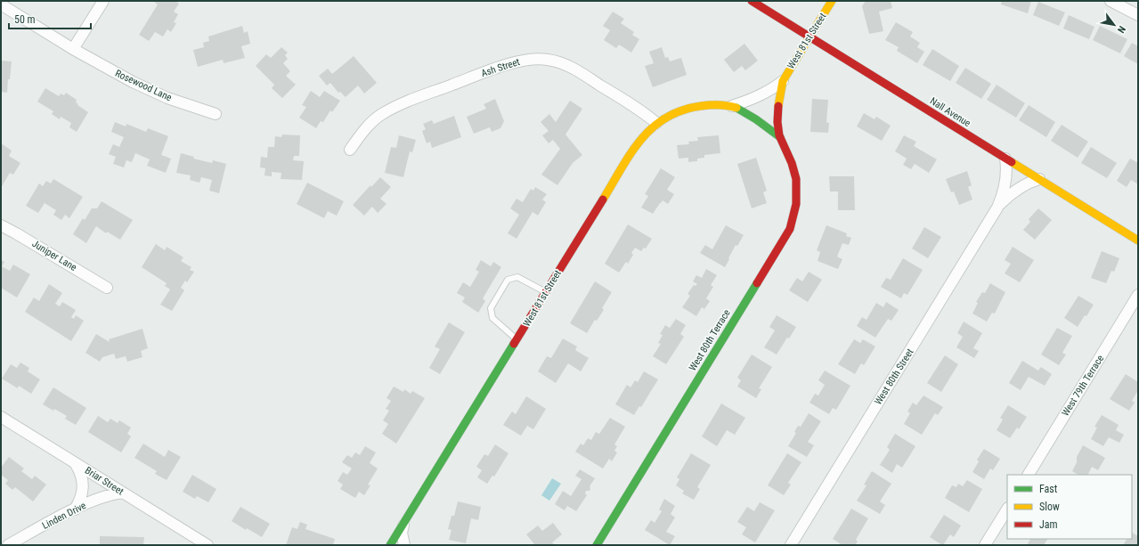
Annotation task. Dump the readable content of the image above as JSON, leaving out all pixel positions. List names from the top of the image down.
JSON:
{
  "streets": {
    "street": [
      "West 81st Street",
      "Ash Street",
      "Rosewood Lane",
      "Nall Avenue",
      "Juniper Lane",
      "West 80th Terrace",
      "West 80th Street",
      "West 79th Terrace",
      "Briar Street",
      "Linden Drive"
    ]
  },
  "crossings": [
    ["West 81st Street", "Ash Street"],
    ["West 81st Street", "Nall Avenue"],
    ["West 81st Street", "West 80th Terrace"],
    ["Nall Avenue", "West 80th Street"],
    ["Briar Street", "Linden Drive"]
  ],
  "legend": ["Fast", "Slow", "Jam"],
  "scale_bar": "50 m",
  "north": "bottom right"
}
